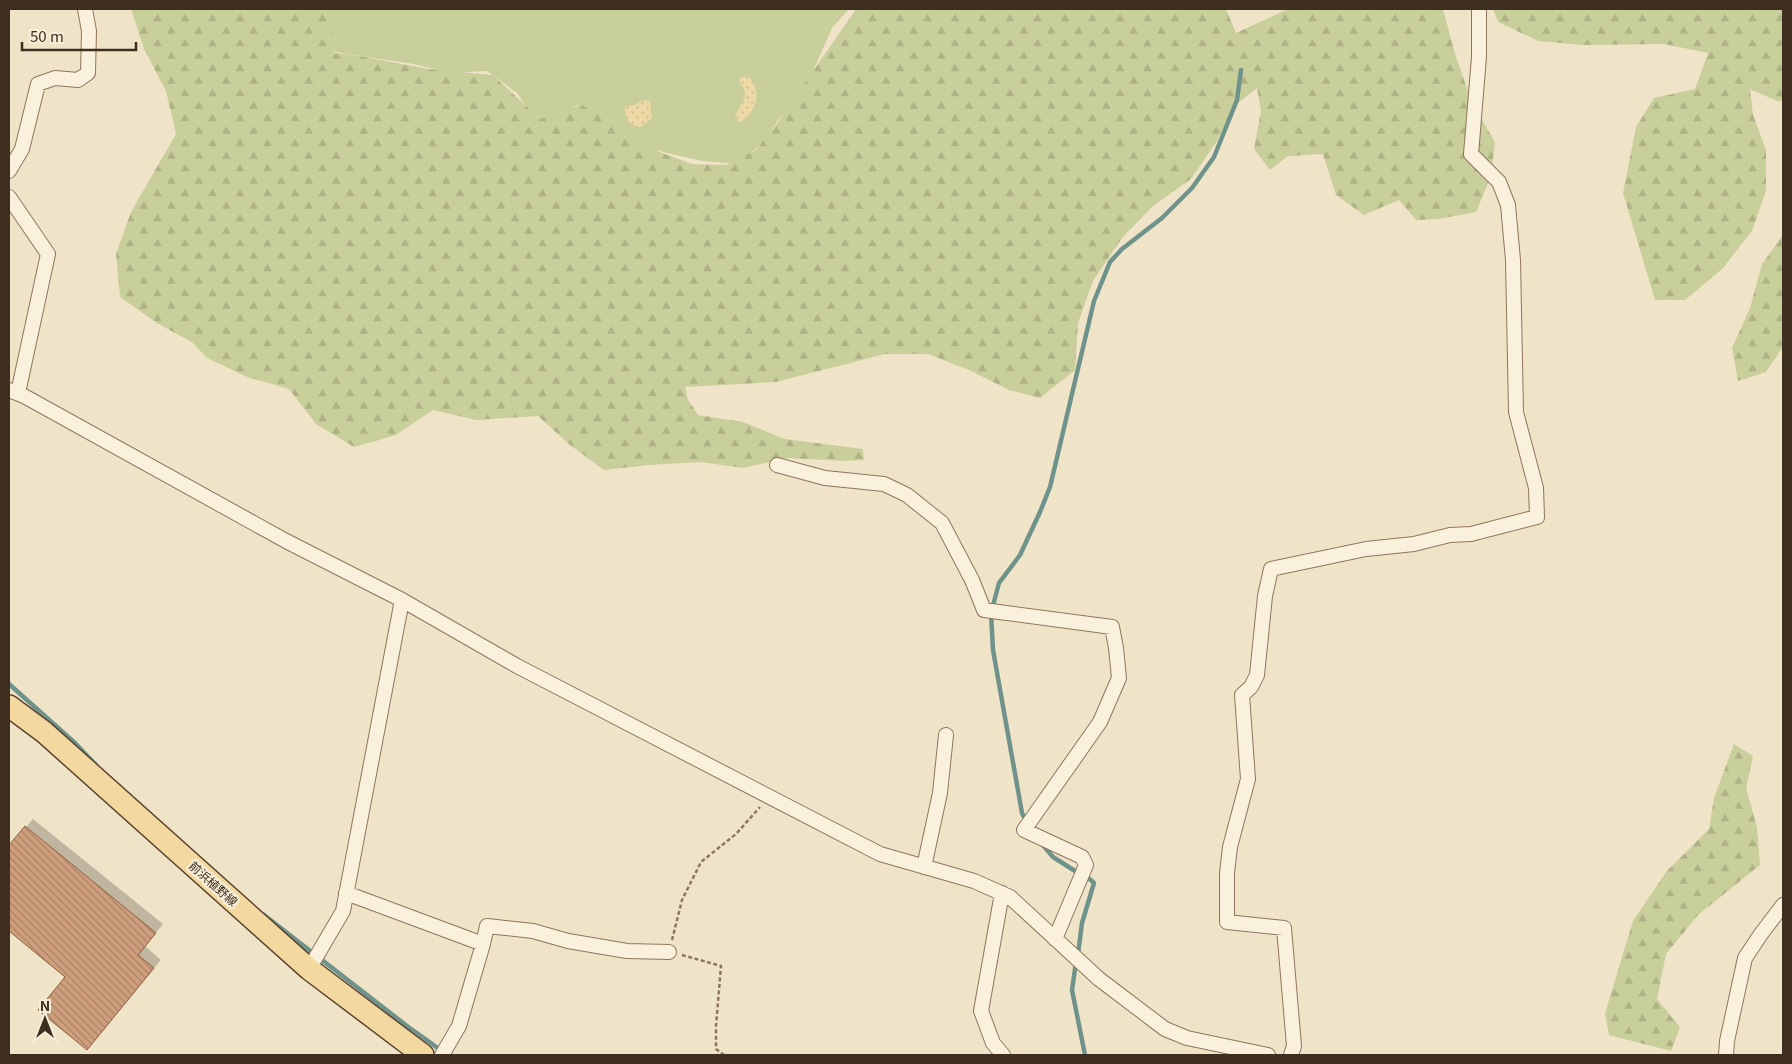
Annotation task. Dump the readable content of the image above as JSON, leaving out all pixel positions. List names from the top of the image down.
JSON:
{
  "streets": {
    "main road": ["前浜植野線"]
  },
  "scale_bar": "50 m",
  "north": "top"
}
